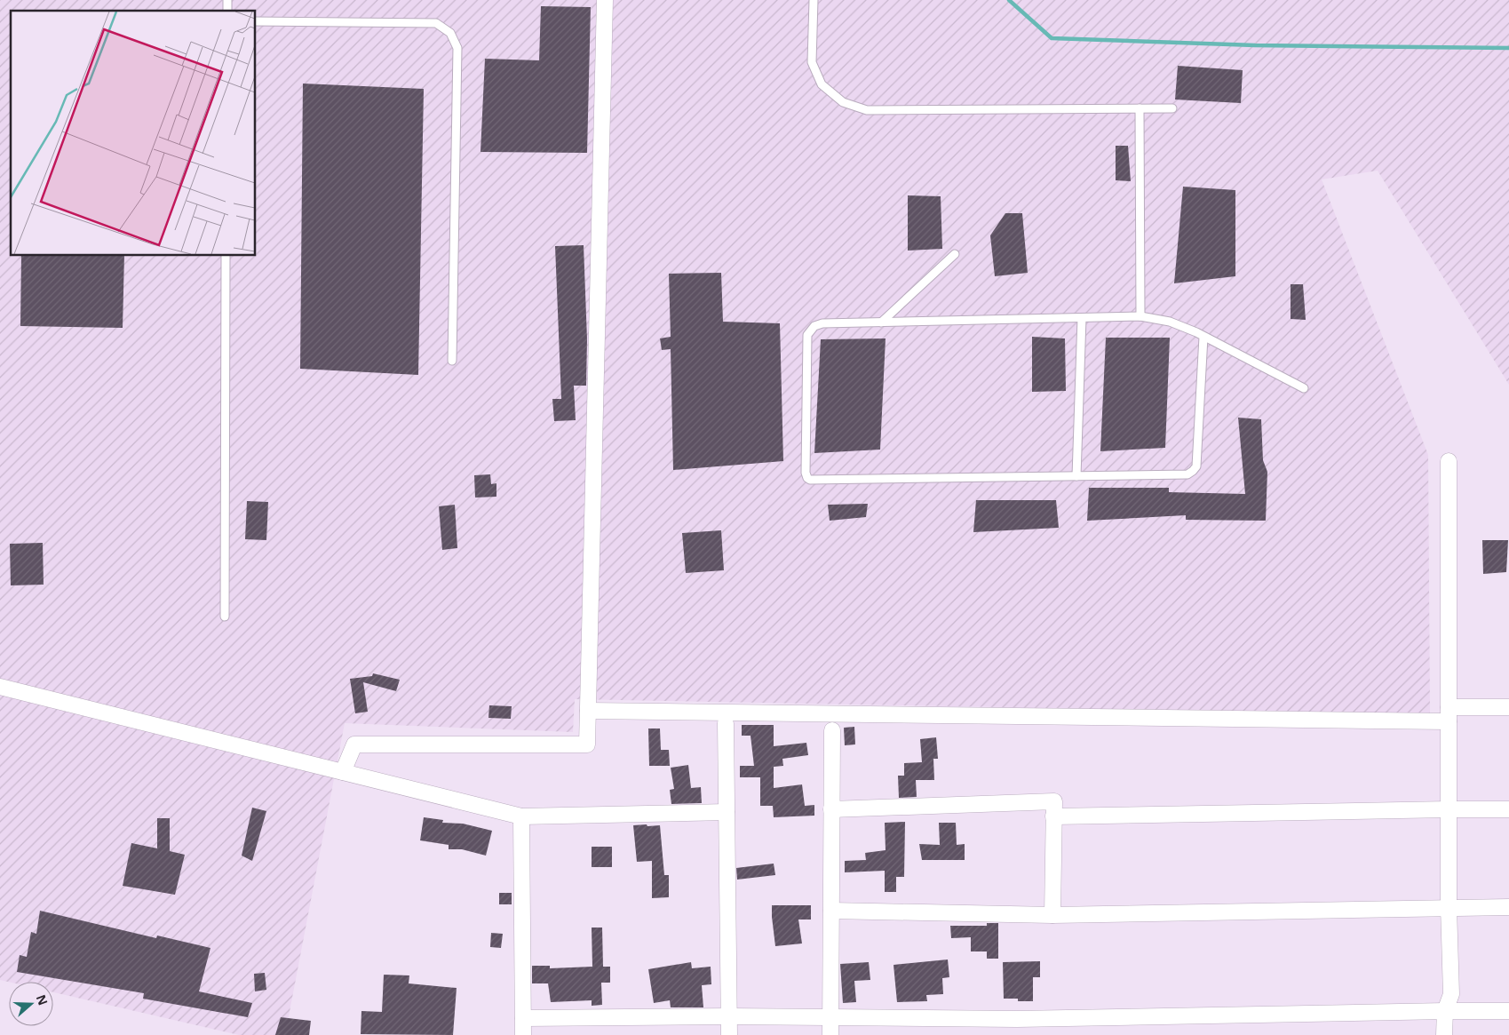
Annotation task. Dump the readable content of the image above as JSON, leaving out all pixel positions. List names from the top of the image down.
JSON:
{
  "north": "right"
}
